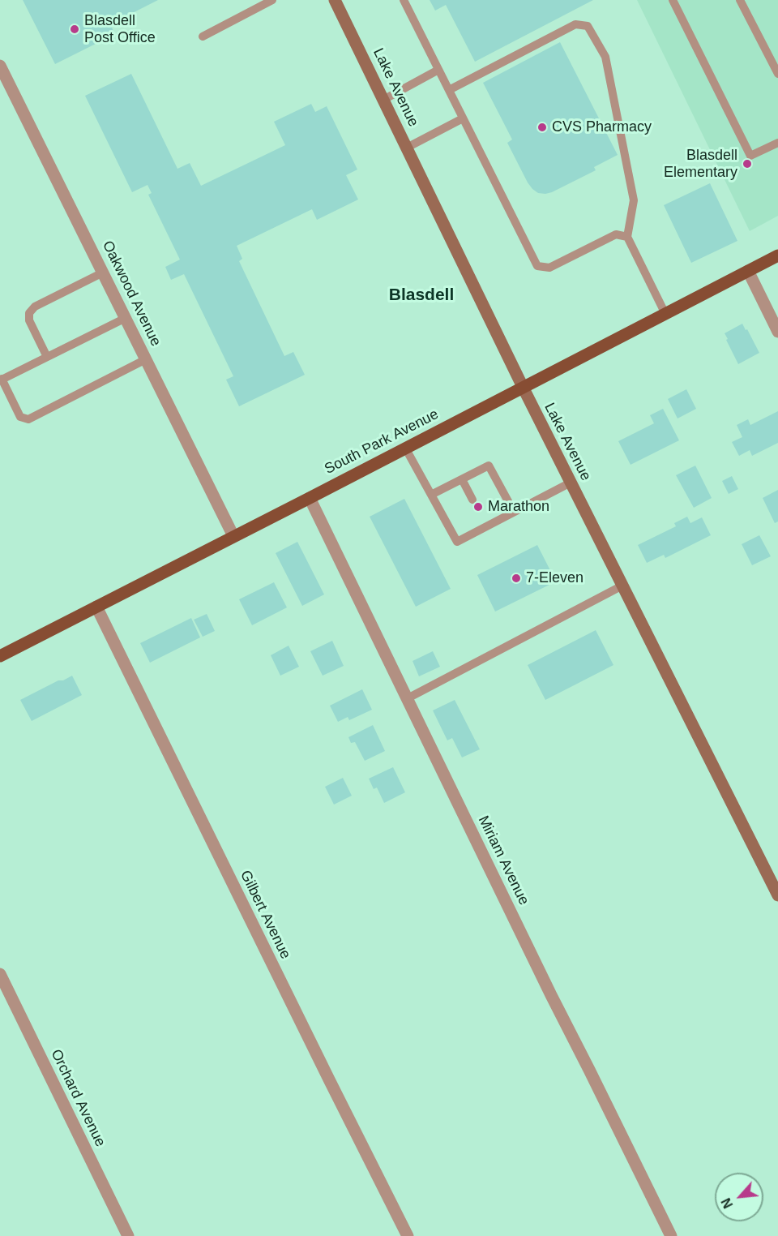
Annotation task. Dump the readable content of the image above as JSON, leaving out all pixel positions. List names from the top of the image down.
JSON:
{
  "streets": {
    "main road": ["South Park Avenue"],
    "street": [
      "Lake Avenue",
      "Oakwood Avenue",
      "Miriam Avenue",
      "Gilbert Avenue",
      "Orchard Avenue"
    ]
  },
  "crossings": [
    ["Lake Avenue", "South Park Avenue"],
    ["Oakwood Avenue", "South Park Avenue"],
    ["South Park Avenue", "Miriam Avenue"],
    ["South Park Avenue", "Gilbert Avenue"]
  ],
  "districts": ["Blasdell"],
  "places": [
    "Blasdell Post Office",
    "CVS Pharmacy",
    "Blasdell Elementary",
    "Marathon",
    "7-Eleven"
  ],
  "north": "bottom left"
}
